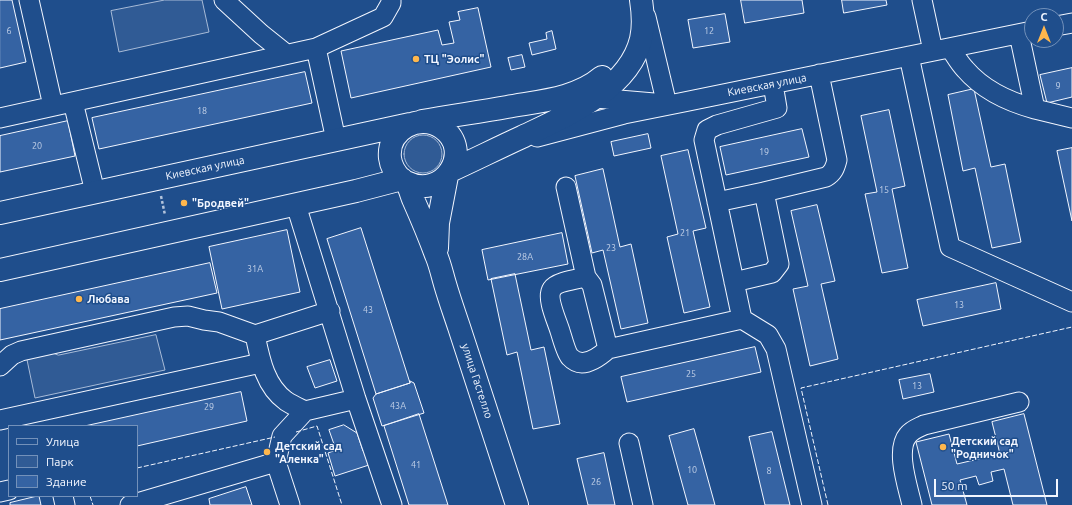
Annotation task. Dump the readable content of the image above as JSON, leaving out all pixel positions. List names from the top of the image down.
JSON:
{
  "streets": {
    "main road": ["Киевская улица", "улица Гастелло"]
  },
  "places": [
    "ТЦ \"Эолис\"",
    "\"Бродвей\"",
    "Любава",
    "Детский сад \"Родничок\"",
    "Детский сад \"Аленка\""
  ],
  "house_numbers": [
    "6",
    "12",
    "9",
    "18",
    "20",
    "19",
    "15",
    "21",
    "23",
    "28А",
    "31А",
    "13",
    "43",
    "25",
    "13",
    "43А",
    "29",
    "41",
    "10",
    "8",
    "26"
  ],
  "legend": ["Улица", "Парк", "Здание"],
  "scale_bar": "50 m",
  "north": "top"
}
